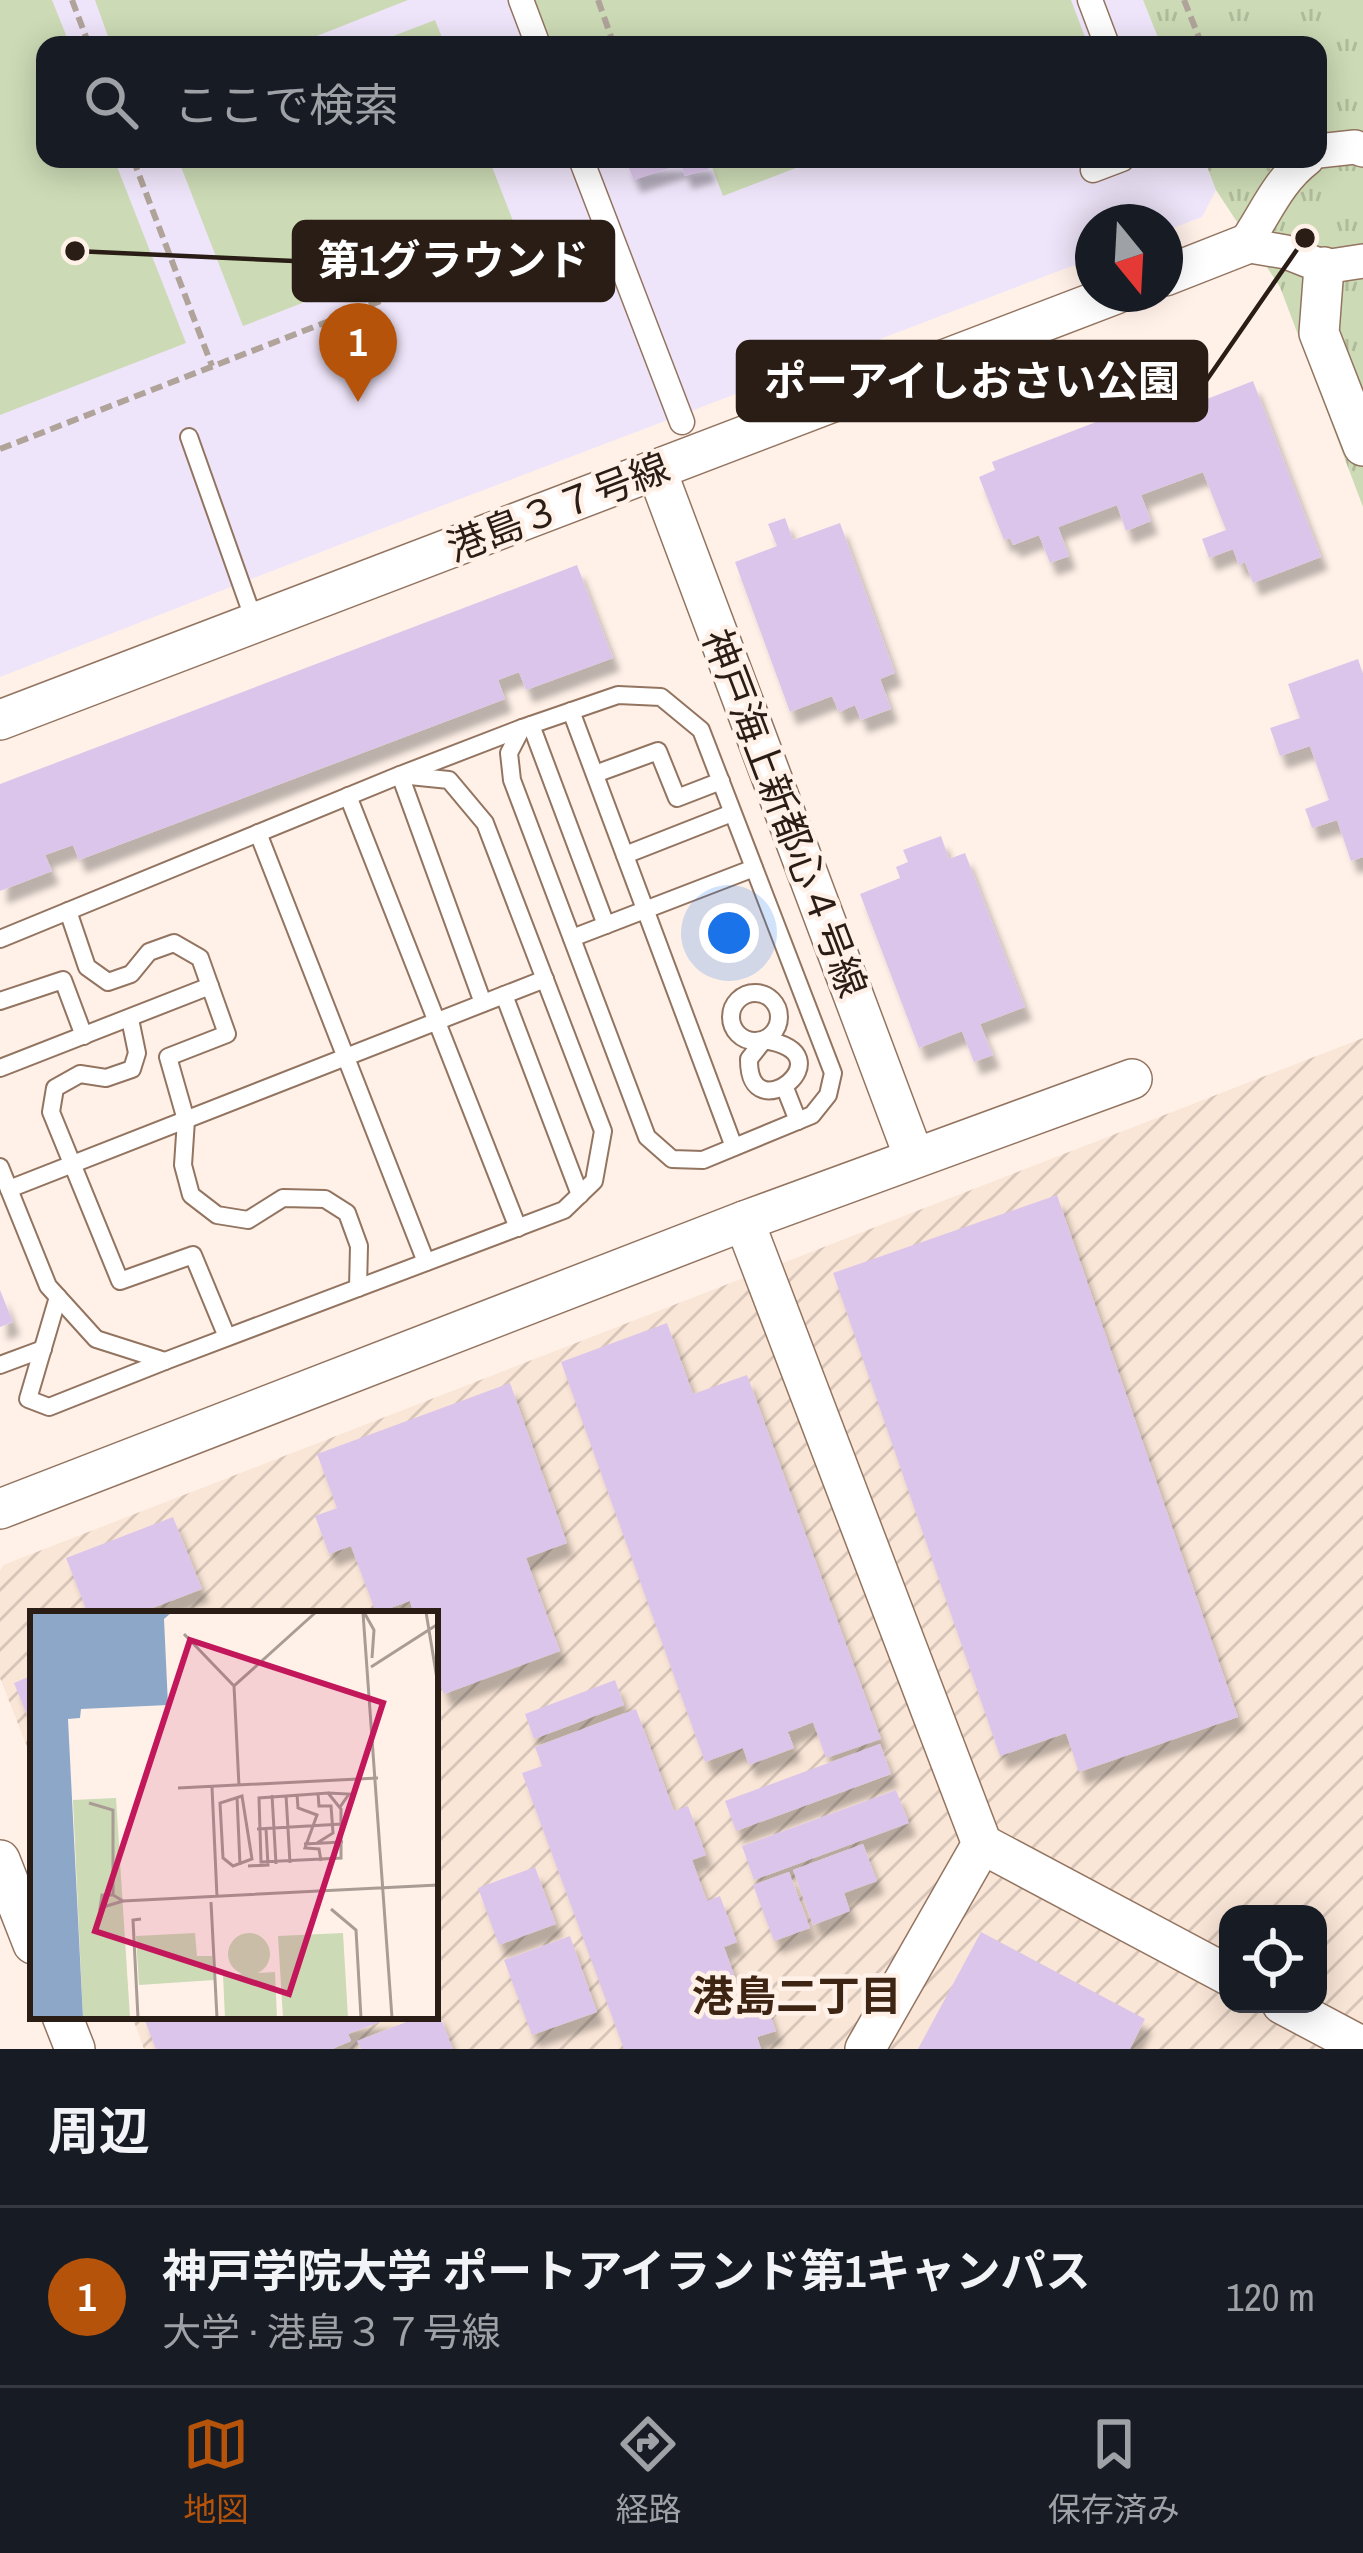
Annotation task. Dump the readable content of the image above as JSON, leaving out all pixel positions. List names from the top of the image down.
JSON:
{
  "streets": {
    "street": ["港島３７号線", "神戸海上新都心４号線"]
  },
  "crossings": [
    ["港島３７号線", "神戸海上新都心４号線"]
  ],
  "districts": ["港島二丁目"],
  "places": ["ポーアイしおさい公園", "第1グラウンド"],
  "north": "bottom",
  "page": {
    "search": "ここで検索",
    "pins": "1",
    "heading": "周辺",
    "list": [
      {
        "mark": "1",
        "name": "神戸学院大学 ポートアイランド第1キャンパス",
        "note": "大学 · 港島３７号線",
        "value": "120 m"
      }
    ],
    "nav": ["地図", "経路", "保存済み"]
  }
}
